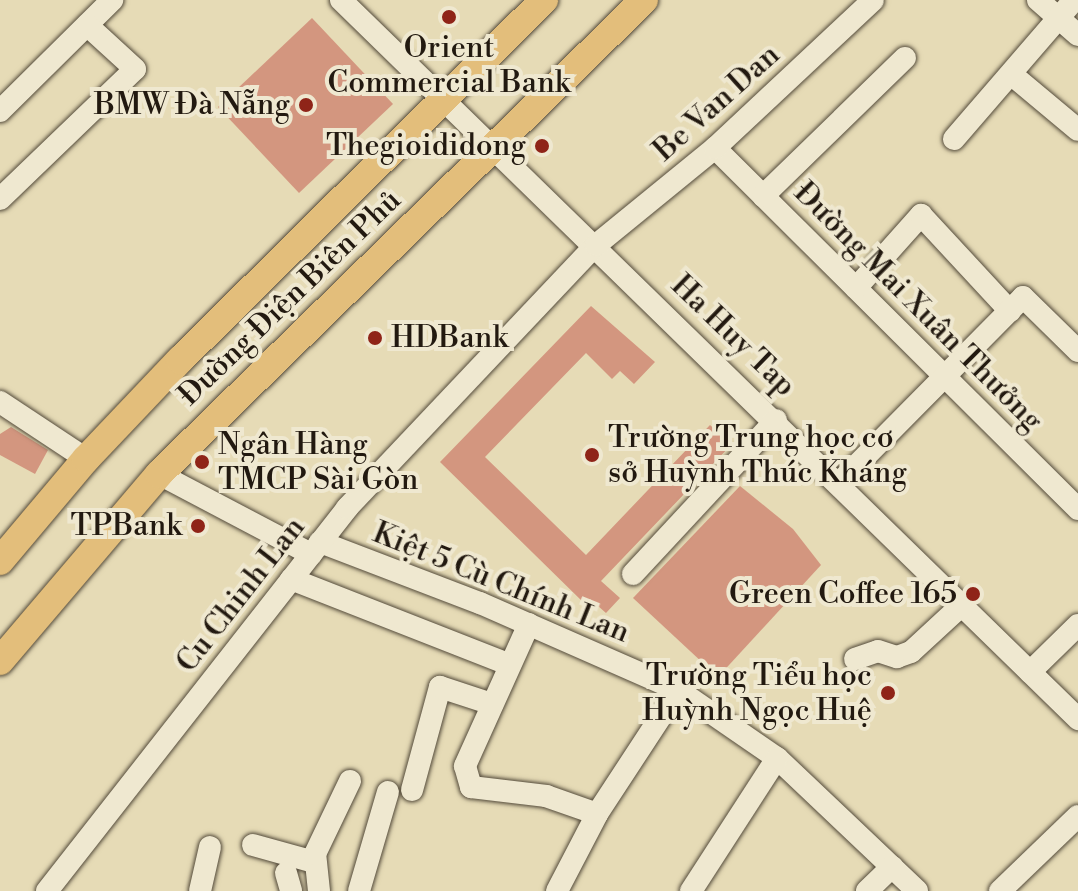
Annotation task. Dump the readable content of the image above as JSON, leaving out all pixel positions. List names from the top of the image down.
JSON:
{
  "streets": {
    "main road": ["Đường Điện Biên Phủ"],
    "street": [
      "Be Van Dan",
      "Đường Mai Xuân Thưởng",
      "Ha Huy Tap",
      "Kiệt 5 Cù Chính Lan",
      "Cu Chinh Lan"
    ]
  },
  "crossings": [
    ["Be Van Dan", "Đường Mai Xuân Thưởng"],
    ["Be Van Dan", "Ha Huy Tap"],
    ["Be Van Dan", "Cu Chinh Lan"],
    ["Đường Điện Biên Phủ", "Ha Huy Tap"],
    ["Đường Điện Biên Phủ", "Kiệt 5 Cù Chính Lan"],
    ["Ha Huy Tap", "Cu Chinh Lan"],
    ["Kiệt 5 Cù Chính Lan", "Cu Chinh Lan"]
  ],
  "places": [
    "Orient Commercial Bank",
    "BMW Đà Nẵng",
    "Thegioididong",
    "HDBank",
    "Trường Trung học cơ sở Huỳnh Thúc Kháng",
    "Ngân Hàng TMCP Sài Gòn",
    "TPBank",
    "Green Coffee 165",
    "Trường Tiểu học Huỳnh Ngọc Huệ"
  ]
}
